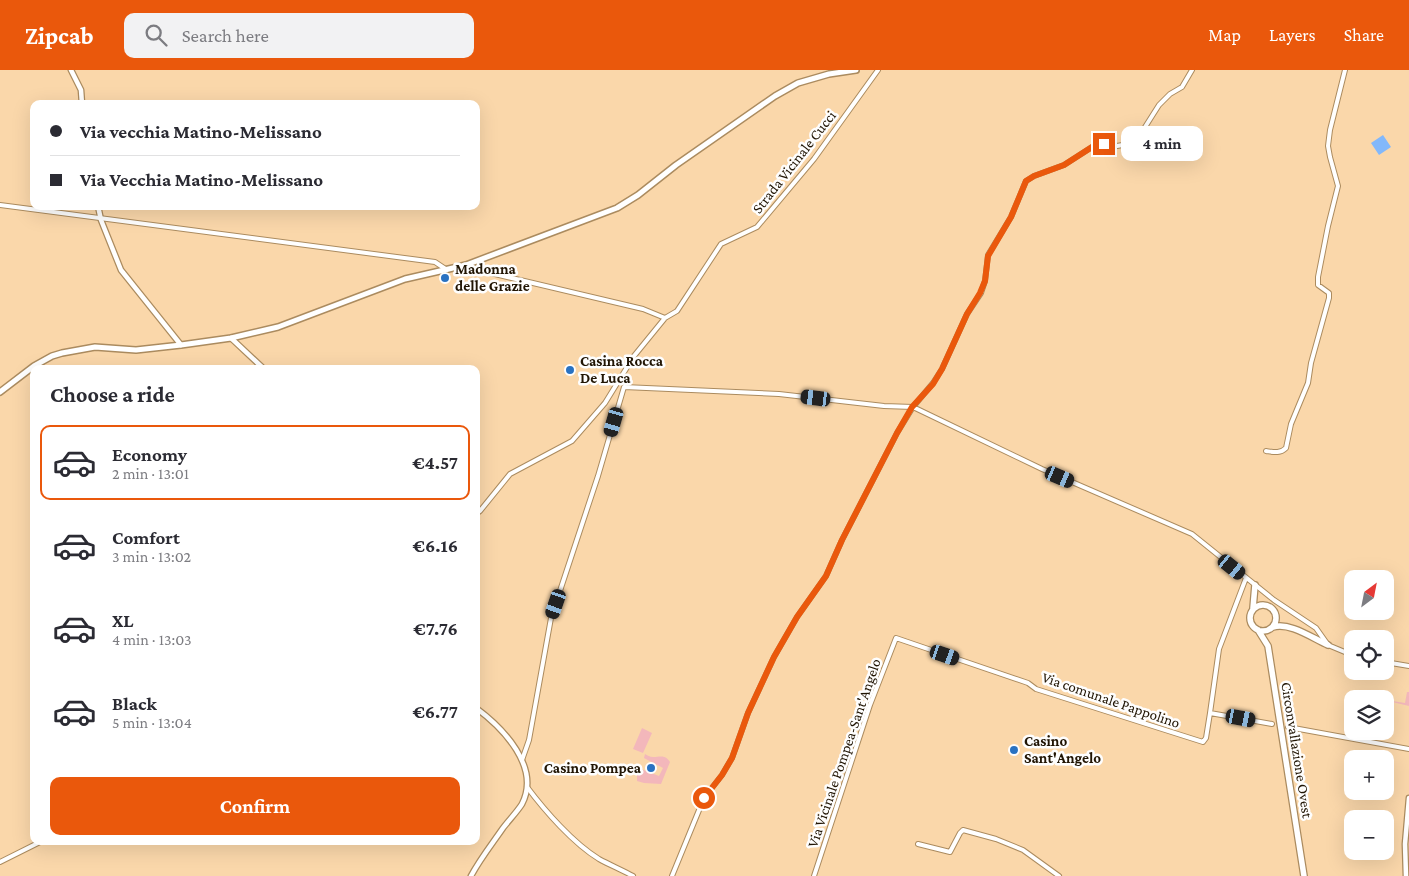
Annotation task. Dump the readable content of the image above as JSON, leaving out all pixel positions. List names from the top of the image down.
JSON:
{
  "streets": {
    "main road": ["Circonvallazione Ovest"],
    "street": ["Strada Vicinale Cucci", "Via comunale Pappolino", "Via Vicinale Pompea-Sant'Angelo"]
  },
  "crossings": [
    ["Via comunale Pappolino", "Via Vicinale Pompea-Sant'Angelo"]
  ],
  "places": [
    "Madonna delle Grazie",
    "Casina Rocca De Luca",
    "Casino Sant'Angelo",
    "Casino Pompea"
  ],
  "north": "top right",
  "page": {
    "header": "Zipcab",
    "search": "Search here",
    "nav": ["Map", "Layers", "Share"],
    "banner": ["Via vecchia Matino-Melissano", "Via Vecchia Matino-Melissano"],
    "bubble": "4 min",
    "heading": "Choose a ride",
    "list": [
      {
        "name": "Economy",
        "note": "2 min · 13:01",
        "value": "€4.57"
      },
      {
        "name": "Comfort",
        "note": "3 min · 13:02",
        "value": "€6.16"
      },
      {
        "name": "XL",
        "note": "4 min · 13:03",
        "value": "€7.76"
      },
      {
        "name": "Black",
        "note": "5 min · 13:04",
        "value": "€6.77"
      }
    ],
    "map_buttons": ["+", "−"],
    "buttons": "Confirm"
  }
}
